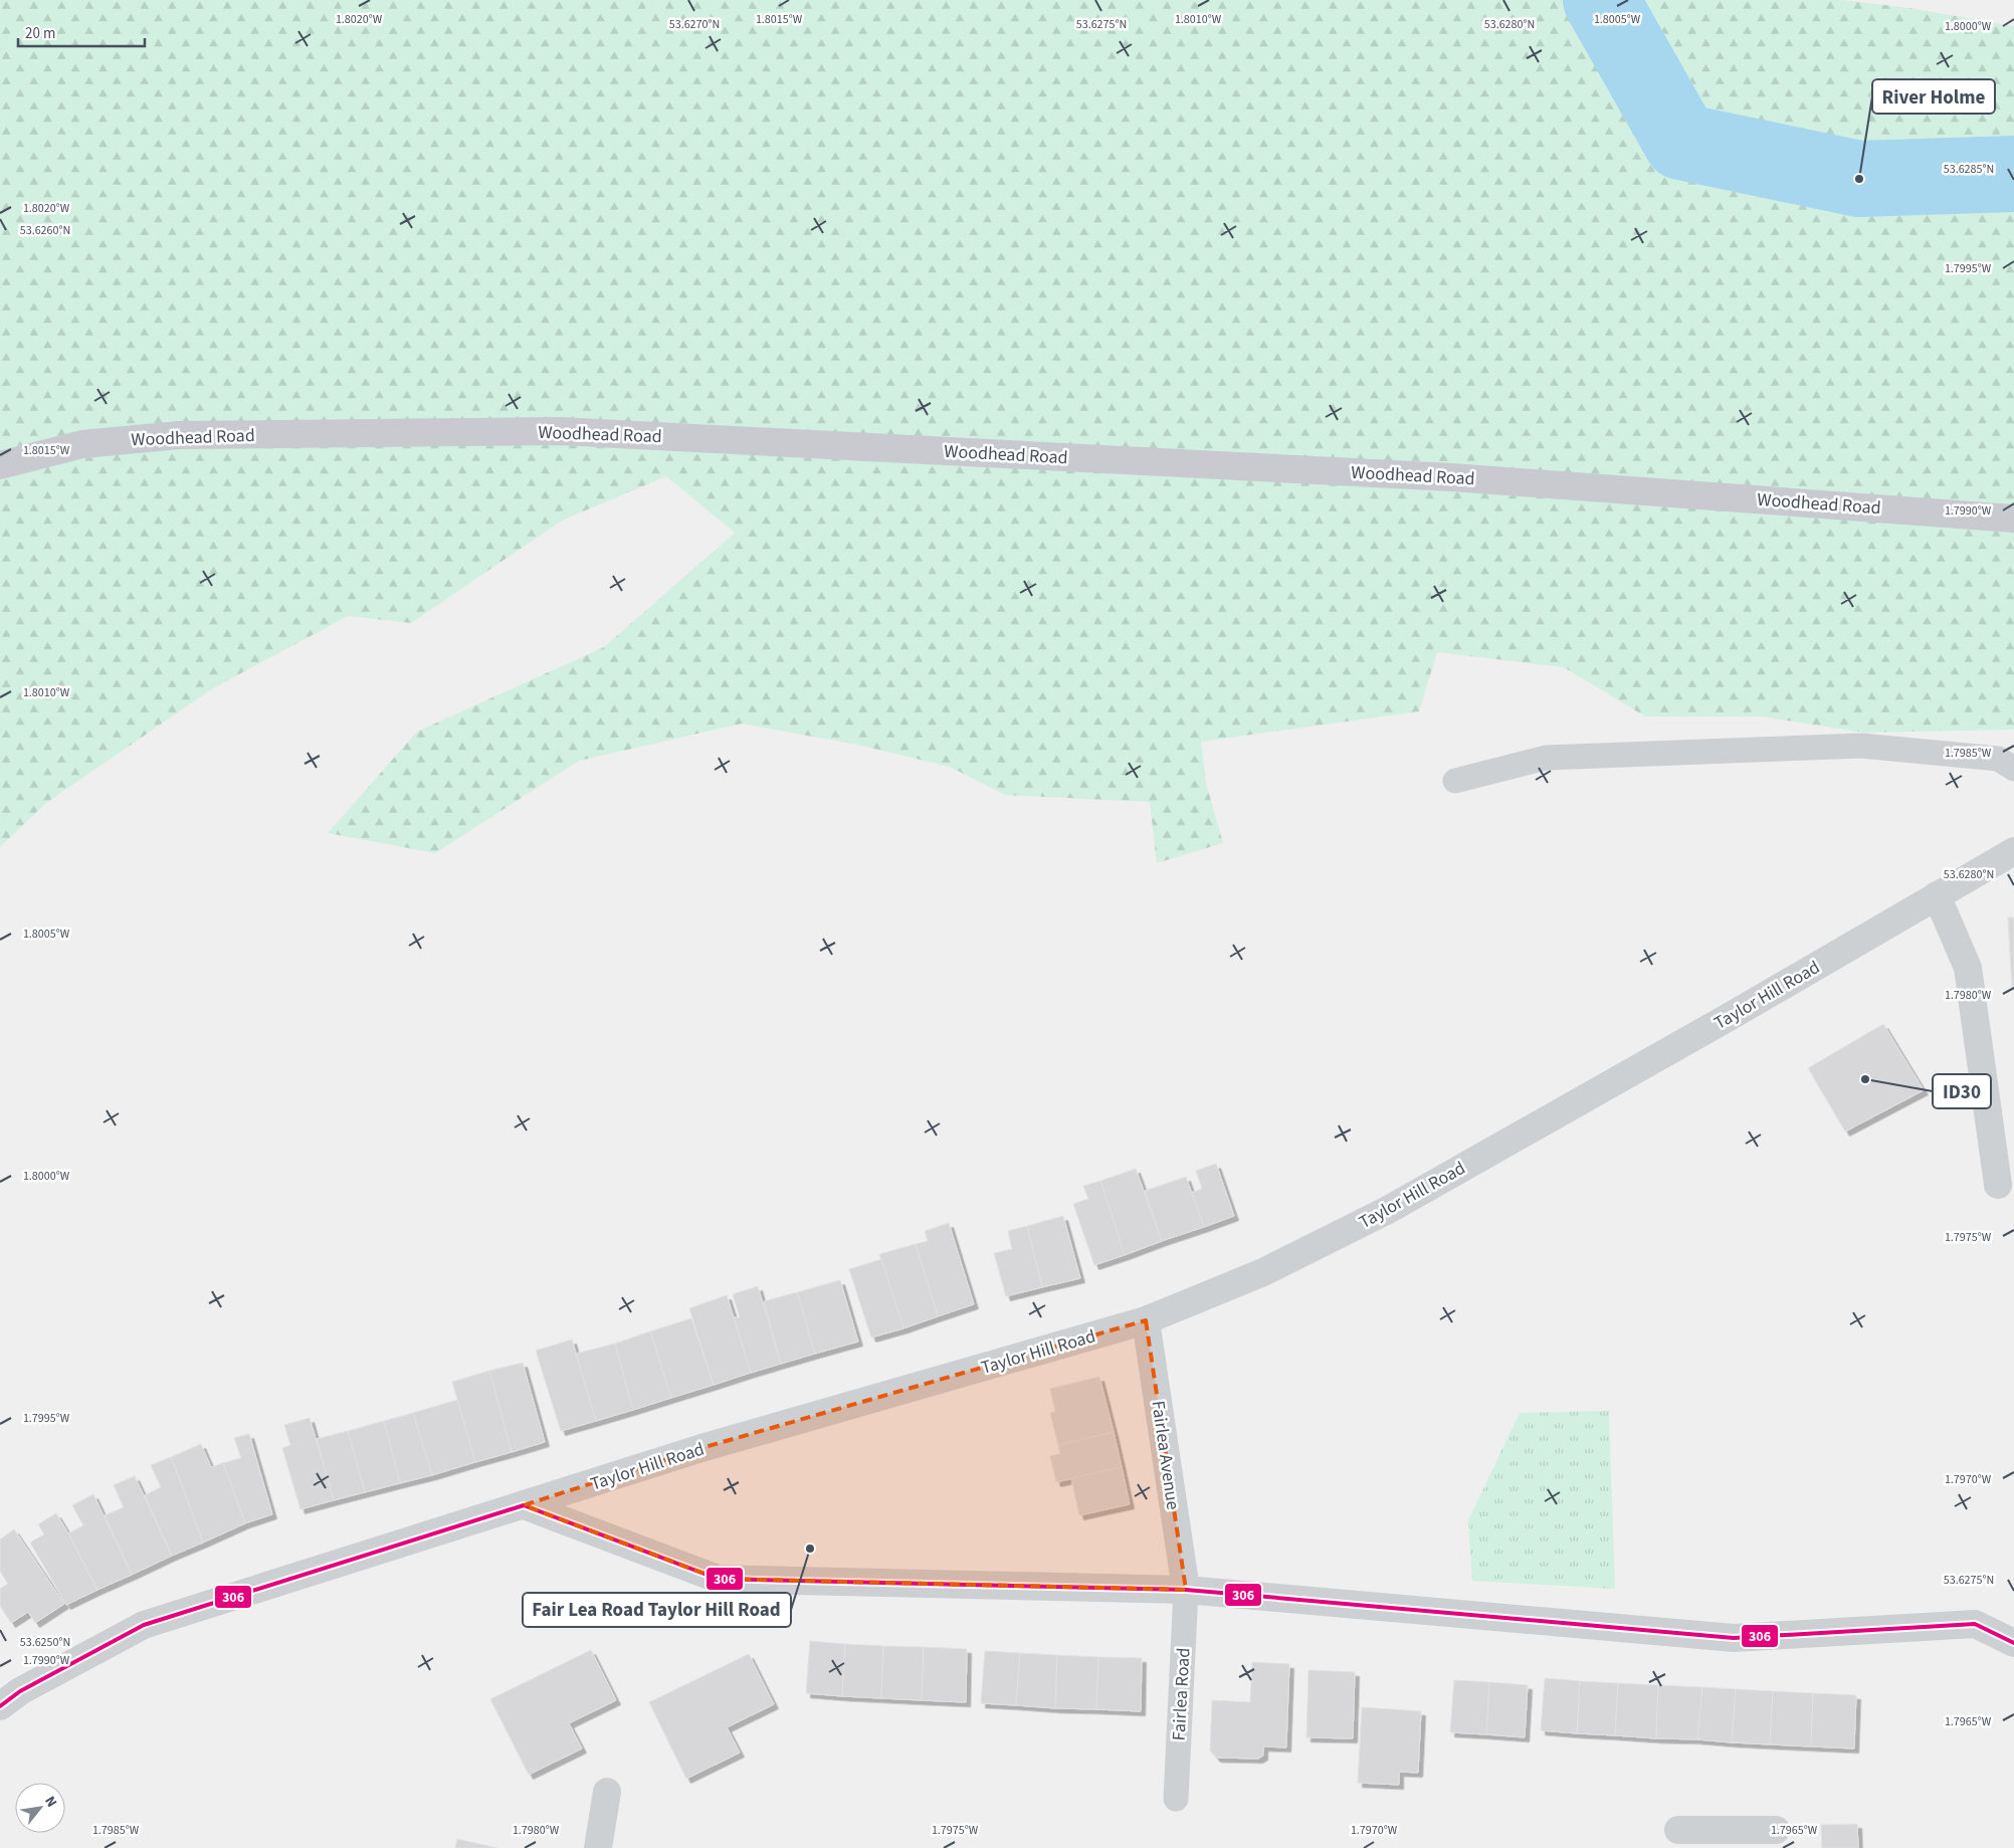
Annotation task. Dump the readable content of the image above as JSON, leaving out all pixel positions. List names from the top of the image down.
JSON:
{
  "streets": {
    "main road": ["Woodhead Road"],
    "street": ["Taylor Hill Road", "Fairlea Avenue"],
    "lane": ["Fairlea Road"]
  },
  "crossings": [
    ["Taylor Hill Road", "Fairlea Avenue"],
    ["Fairlea Avenue", "Fairlea Road"]
  ],
  "places": ["River Holme", "ID30", "Fair Lea Road Taylor Hill Road"],
  "lines": ["transit line 306"],
  "scale_bar": "20 m",
  "north": "top right",
  "coordinates": [
    "1.8015°W",
    "1.8010°W",
    "1.8005°W",
    "1.8020°W",
    "53.6270°N",
    "53.6275°N",
    "53.6280°N",
    "1.8000°W",
    "53.6285°N",
    "53.6260°N",
    "1.7995°W",
    "1.7990°W",
    "1.7985°W",
    "1.7980°W",
    "1.7975°W",
    "1.7970°W",
    "53.6250°N",
    "1.7965°W"
  ]
}
